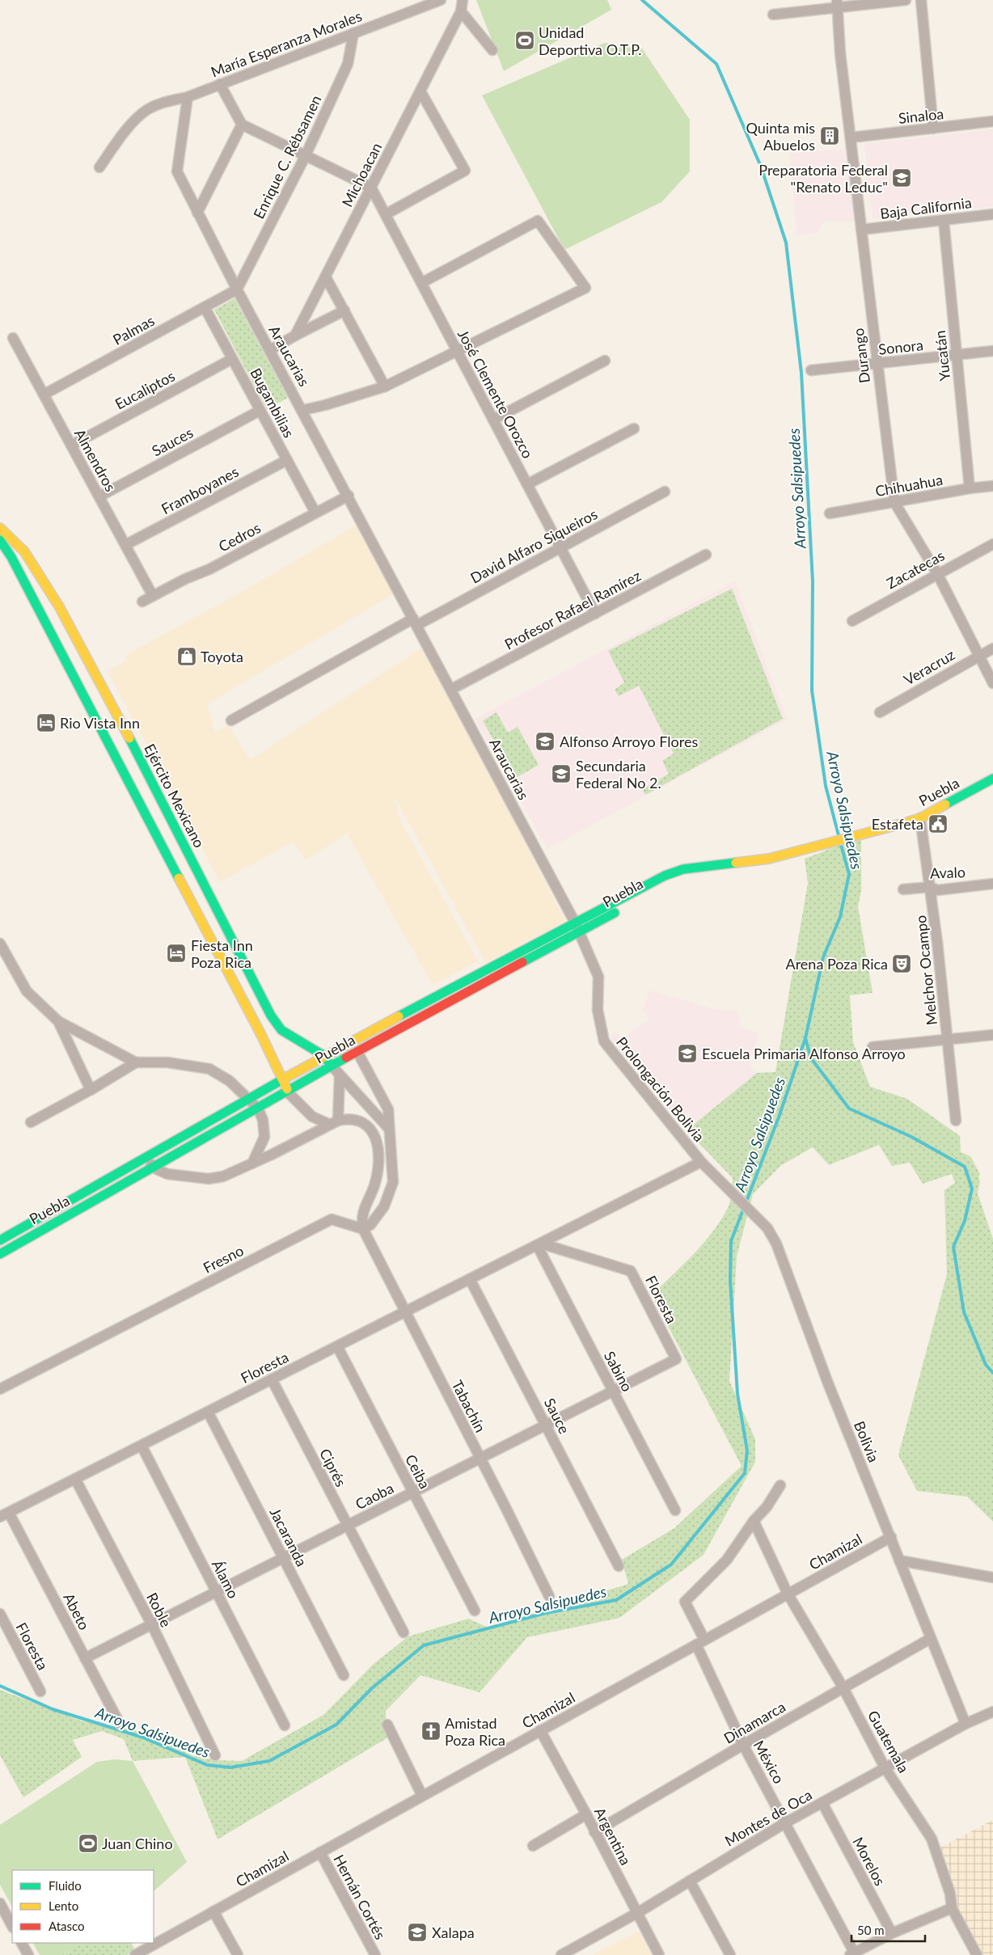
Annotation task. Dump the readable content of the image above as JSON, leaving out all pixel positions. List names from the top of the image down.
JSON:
{
  "streets": {
    "main road": ["Puebla", "Ejército Mexicano"],
    "street": [
      "María Esperanza Morales",
      "Sinaloa",
      "Enrique C. Rébsamen",
      "Michoacan",
      "Baja California",
      "Palmas",
      "Sonora",
      "Araucarias",
      "Durango",
      "Yucatán",
      "Eucaliptos",
      "José Clemente Orozco",
      "Bugambilias",
      "Sauces",
      "Almendros",
      "Chihuahua",
      "Framboyanes",
      "Cedros",
      "David Alfaro Siqueiros",
      "Zacatecas",
      "Profesor Rafael Ramírez",
      "Veracruz",
      "Avalo",
      "Melchor Ocampo",
      "Prolongación Bolivia",
      "Fresno",
      "Floresta",
      "Sabino",
      "Tabachín",
      "Sauce",
      "Bolivia",
      "Ciprés",
      "Ceiba",
      "Caoba",
      "Jacaranda",
      "Chamizal",
      "Álamo",
      "Roble",
      "Abeto",
      "Dinamarca",
      "Guatemala",
      "México",
      "Montes de Oca",
      "Argentina",
      "Morelos",
      "Hernán Cortés"
    ]
  },
  "crossings": [
    ["María Esperanza Morales", "Enrique C. Rébsamen"],
    ["María Esperanza Morales", "Araucarias"],
    ["Sinaloa", "Durango"],
    ["Enrique C. Rébsamen", "Palmas"],
    ["Enrique C. Rébsamen", "Araucarias"],
    ["Michoacan", "José Clemente Orozco"],
    ["Baja California", "Durango"],
    ["Baja California", "Yucatán"],
    ["Palmas", "Araucarias"],
    ["Palmas", "Bugambilias"],
    ["Palmas", "Almendros"],
    ["Sonora", "Durango"],
    ["Sonora", "Yucatán"],
    ["Araucarias", "Cedros"],
    ["Araucarias", "David Alfaro Siqueiros"],
    ["Araucarias", "Profesor Rafael Ramírez"],
    ["Araucarias", "Puebla"],
    ["Araucarias", "Prolongación Bolivia"],
    ["Durango", "Chihuahua"],
    ["Durango", "Zacatecas"],
    ["Durango", "Veracruz"],
    ["Yucatán", "Chihuahua"],
    ["Eucaliptos", "Bugambilias"],
    ["Eucaliptos", "Almendros"],
    ["José Clemente Orozco", "David Alfaro Siqueiros"],
    ["José Clemente Orozco", "Profesor Rafael Ramírez"],
    ["Bugambilias", "Sauces"],
    ["Bugambilias", "Framboyanes"],
    ["Bugambilias", "Cedros"],
    ["Sauces", "Almendros"],
    ["Almendros", "Framboyanes"],
    ["Almendros", "Cedros"],
    ["Puebla", "Ejército Mexicano"],
    ["Puebla", "Melchor Ocampo"],
    ["Puebla", "Prolongación Bolivia"],
    ["Avalo", "Melchor Ocampo"],
    ["Prolongación Bolivia", "Floresta"],
    ["Prolongación Bolivia", "Bolivia"],
    ["Fresno", "Tabachín"],
    ["Floresta", "Sabino"],
    ["Floresta", "Tabachín"],
    ["Floresta", "Sauce"],
    ["Floresta", "Ciprés"],
    ["Floresta", "Ceiba"],
    ["Floresta", "Caoba"],
    ["Floresta", "Jacaranda"],
    ["Floresta", "Álamo"],
    ["Floresta", "Roble"],
    ["Floresta", "Abeto"],
    ["Sabino", "Caoba"],
    ["Tabachín", "Caoba"],
    ["Sauce", "Caoba"],
    ["Bolivia", "Chamizal"],
    ["Bolivia", "Dinamarca"],
    ["Bolivia", "Montes de Oca"],
    ["Ciprés", "Caoba"],
    ["Ceiba", "Caoba"],
    ["Caoba", "Jacaranda"],
    ["Caoba", "Álamo"],
    ["Caoba", "Roble"],
    ["Caoba", "Abeto"],
    ["Chamizal", "Guatemala"],
    ["Chamizal", "México"],
    ["Chamizal", "Argentina"],
    ["Chamizal", "Hernán Cortés"],
    ["Dinamarca", "Guatemala"],
    ["Dinamarca", "México"],
    ["Dinamarca", "Argentina"],
    ["Guatemala", "Montes de Oca"],
    ["México", "Montes de Oca"],
    ["Montes de Oca", "Argentina"],
    ["Montes de Oca", "Morelos"]
  ],
  "water": ["Arroyo Salsipuedes"],
  "places": {
    "sports": ["Unidad Deportiva O.T.P.", "Juan Chino"],
    "building": ["Quinta mis Abuelos"],
    "school or university": [
      "Preparatoria Federal \"Renato Leduc\"",
      "Alfonso Arroyo Flores",
      "Secundaria Federal No 2.",
      "Escuela Primaria Alfonso Arroyo",
      "Xalapa"
    ],
    "shop": ["Toyota"],
    "hotel": ["Rio Vista Inn", "Fiesta Inn Poza Rica"],
    "public building": ["Estafeta"],
    "theatre": ["Arena Poza Rica"],
    "church": ["Amistad Poza Rica"]
  },
  "legend": ["Fluido", "Lento", "Atasco"],
  "scale_bar": "50 m"
}
